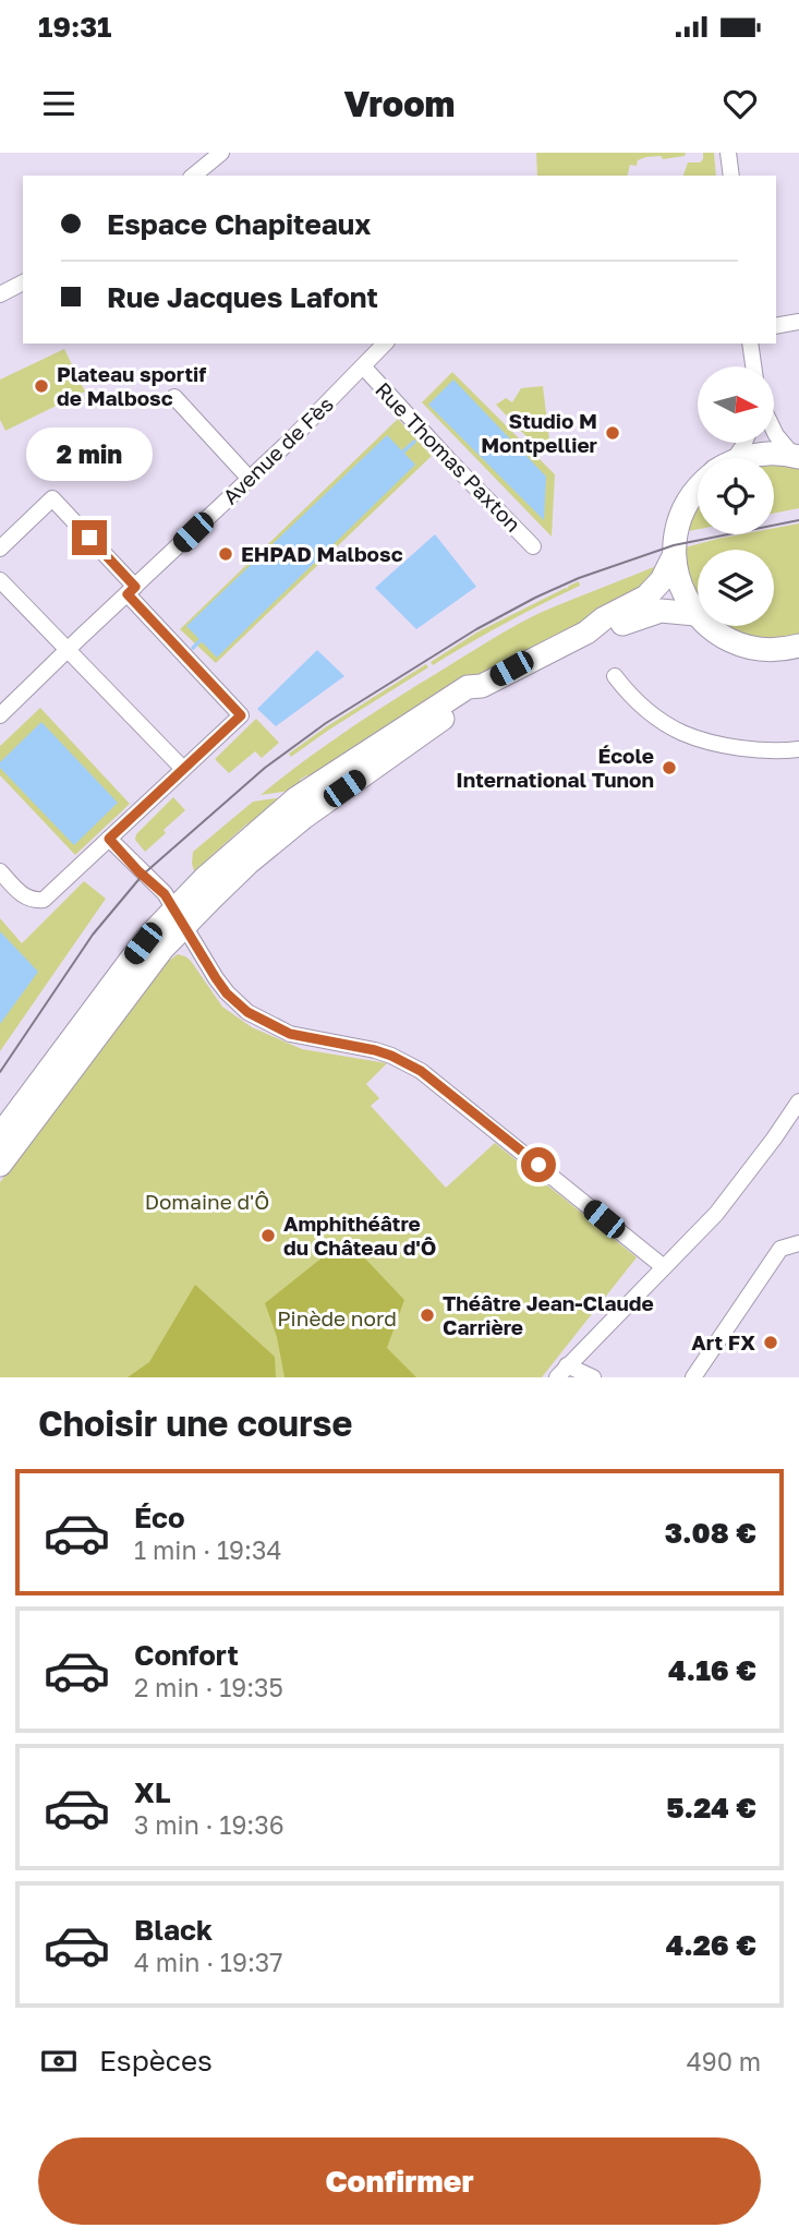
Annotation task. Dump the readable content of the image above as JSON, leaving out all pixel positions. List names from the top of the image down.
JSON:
{
  "streets": {
    "street": ["Avenue de Fès", "Rue Thomas Paxton"]
  },
  "crossings": [
    ["Avenue de Fès", "Rue Thomas Paxton"]
  ],
  "parks": ["Domaine d'Ô", "Pinède nord"],
  "places": [
    "Plateau sportif de Malbosc",
    "Studio M Montpellier",
    "EHPAD Malbosc",
    "École International Tunon",
    "Amphithéâtre du Château d'Ô",
    "Théâtre Jean-Claude Carrière",
    "Art FX"
  ],
  "north": "right",
  "page": {
    "status": "19:31",
    "header": "Vroom",
    "banner": ["Espace Chapiteaux", "Rue Jacques Lafont"],
    "bubble": "2 min",
    "heading": "Choisir une course",
    "list": [
      {
        "name": "Éco",
        "note": "1 min · 19:34",
        "value": "3.08 €"
      },
      {
        "name": "Confort",
        "note": "2 min · 19:35",
        "value": "4.16 €"
      },
      {
        "name": "XL",
        "note": "3 min · 19:36",
        "value": "5.24 €"
      },
      {
        "name": "Black",
        "note": "4 min · 19:37",
        "value": "4.26 €"
      }
    ],
    "pay": ["Espèces", "490 m"],
    "buttons": "Confirmer"
  }
}
